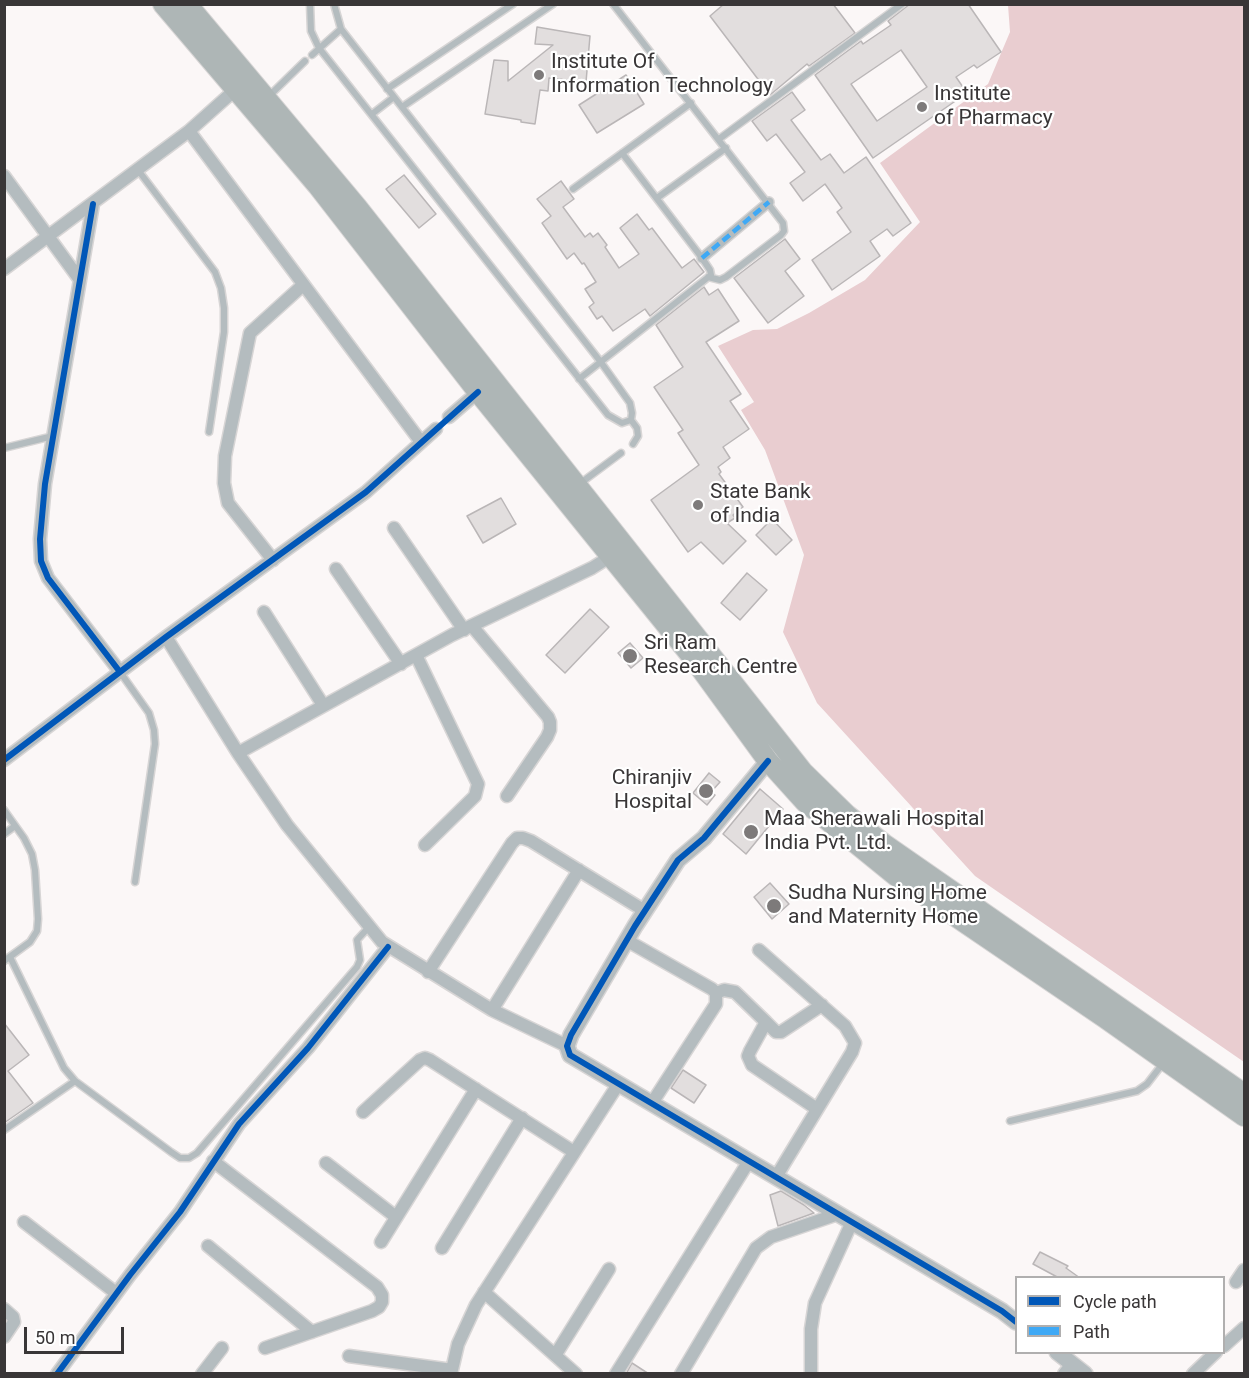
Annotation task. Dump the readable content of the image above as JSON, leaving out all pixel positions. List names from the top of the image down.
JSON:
{
  "places": [
    "Institute Of Information Technology",
    "Institute of Pharmacy",
    "State Bank of India",
    "Sri Ram Research Centre",
    "Chiranjiv Hospital",
    "Maa Sherawali Hospital India Pvt. Ltd.",
    "Sudha Nursing Home and Maternity Home"
  ],
  "legend": ["Cycle path", "Path"],
  "scale_bar": "50 m"
}
